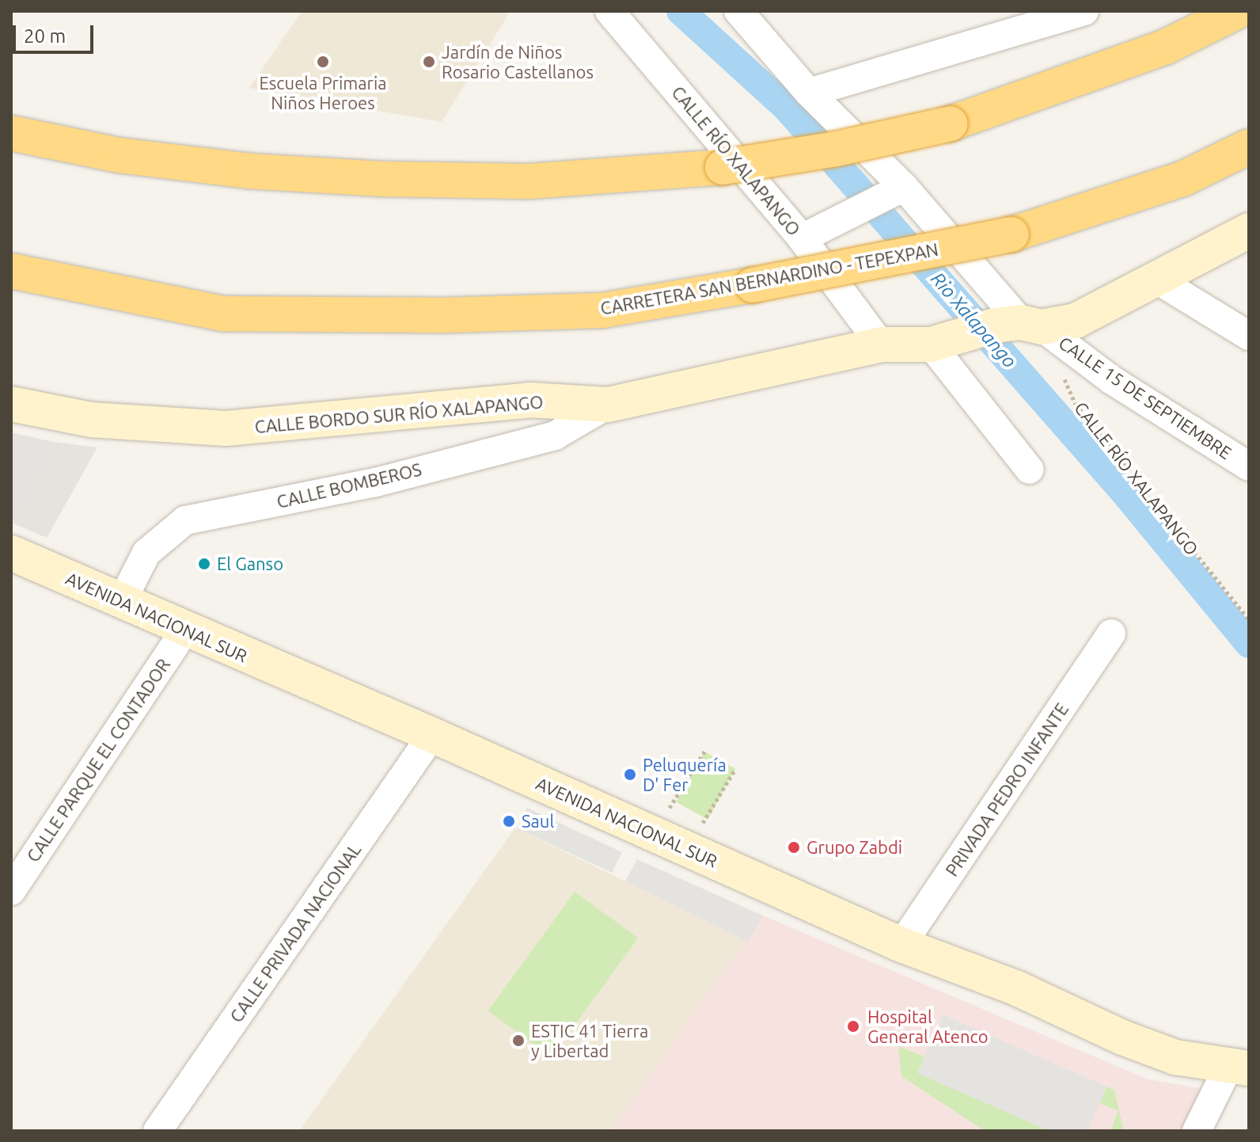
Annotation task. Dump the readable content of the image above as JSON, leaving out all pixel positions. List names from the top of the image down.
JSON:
{
  "streets": {
    "highway": ["CARRETERA SAN BERNARDINO - TEPEXPAN"],
    "main road": ["CALLE BORDO SUR RÍO XALAPANGO", "AVENIDA NACIONAL SUR"],
    "street": [
      "CALLE RÍO XALAPANGO",
      "CALLE 15 DE SEPTIEMBRE",
      "CALLE BOMBEROS",
      "CALLE PARQUE EL CONTADOR",
      "PRIVADA PEDRO INFANTE",
      "CALLE PRIVADA NACIONAL"
    ]
  },
  "crossings": [
    ["CALLE RÍO XALAPANGO", "CALLE BORDO SUR RÍO XALAPANGO"],
    ["CALLE 15 DE SEPTIEMBRE", "CALLE BORDO SUR RÍO XALAPANGO"],
    ["CALLE BORDO SUR RÍO XALAPANGO", "CALLE BOMBEROS"],
    ["CALLE BOMBEROS", "AVENIDA NACIONAL SUR"],
    ["AVENIDA NACIONAL SUR", "CALLE PARQUE EL CONTADOR"],
    ["AVENIDA NACIONAL SUR", "PRIVADA PEDRO INFANTE"],
    ["AVENIDA NACIONAL SUR", "CALLE PRIVADA NACIONAL"]
  ],
  "water": ["Rio Xalapango"],
  "places": [
    "Escuela Primaria Niños Heroes",
    "Jardín de Niños Rosario Castellanos",
    "El Ganso",
    "Peluquería D' Fer",
    "Saul",
    "Grupo Zabdi",
    "Hospital General Atenco",
    "ESTIC 41 Tierra y Libertad"
  ],
  "scale_bar": "20 m"
}
